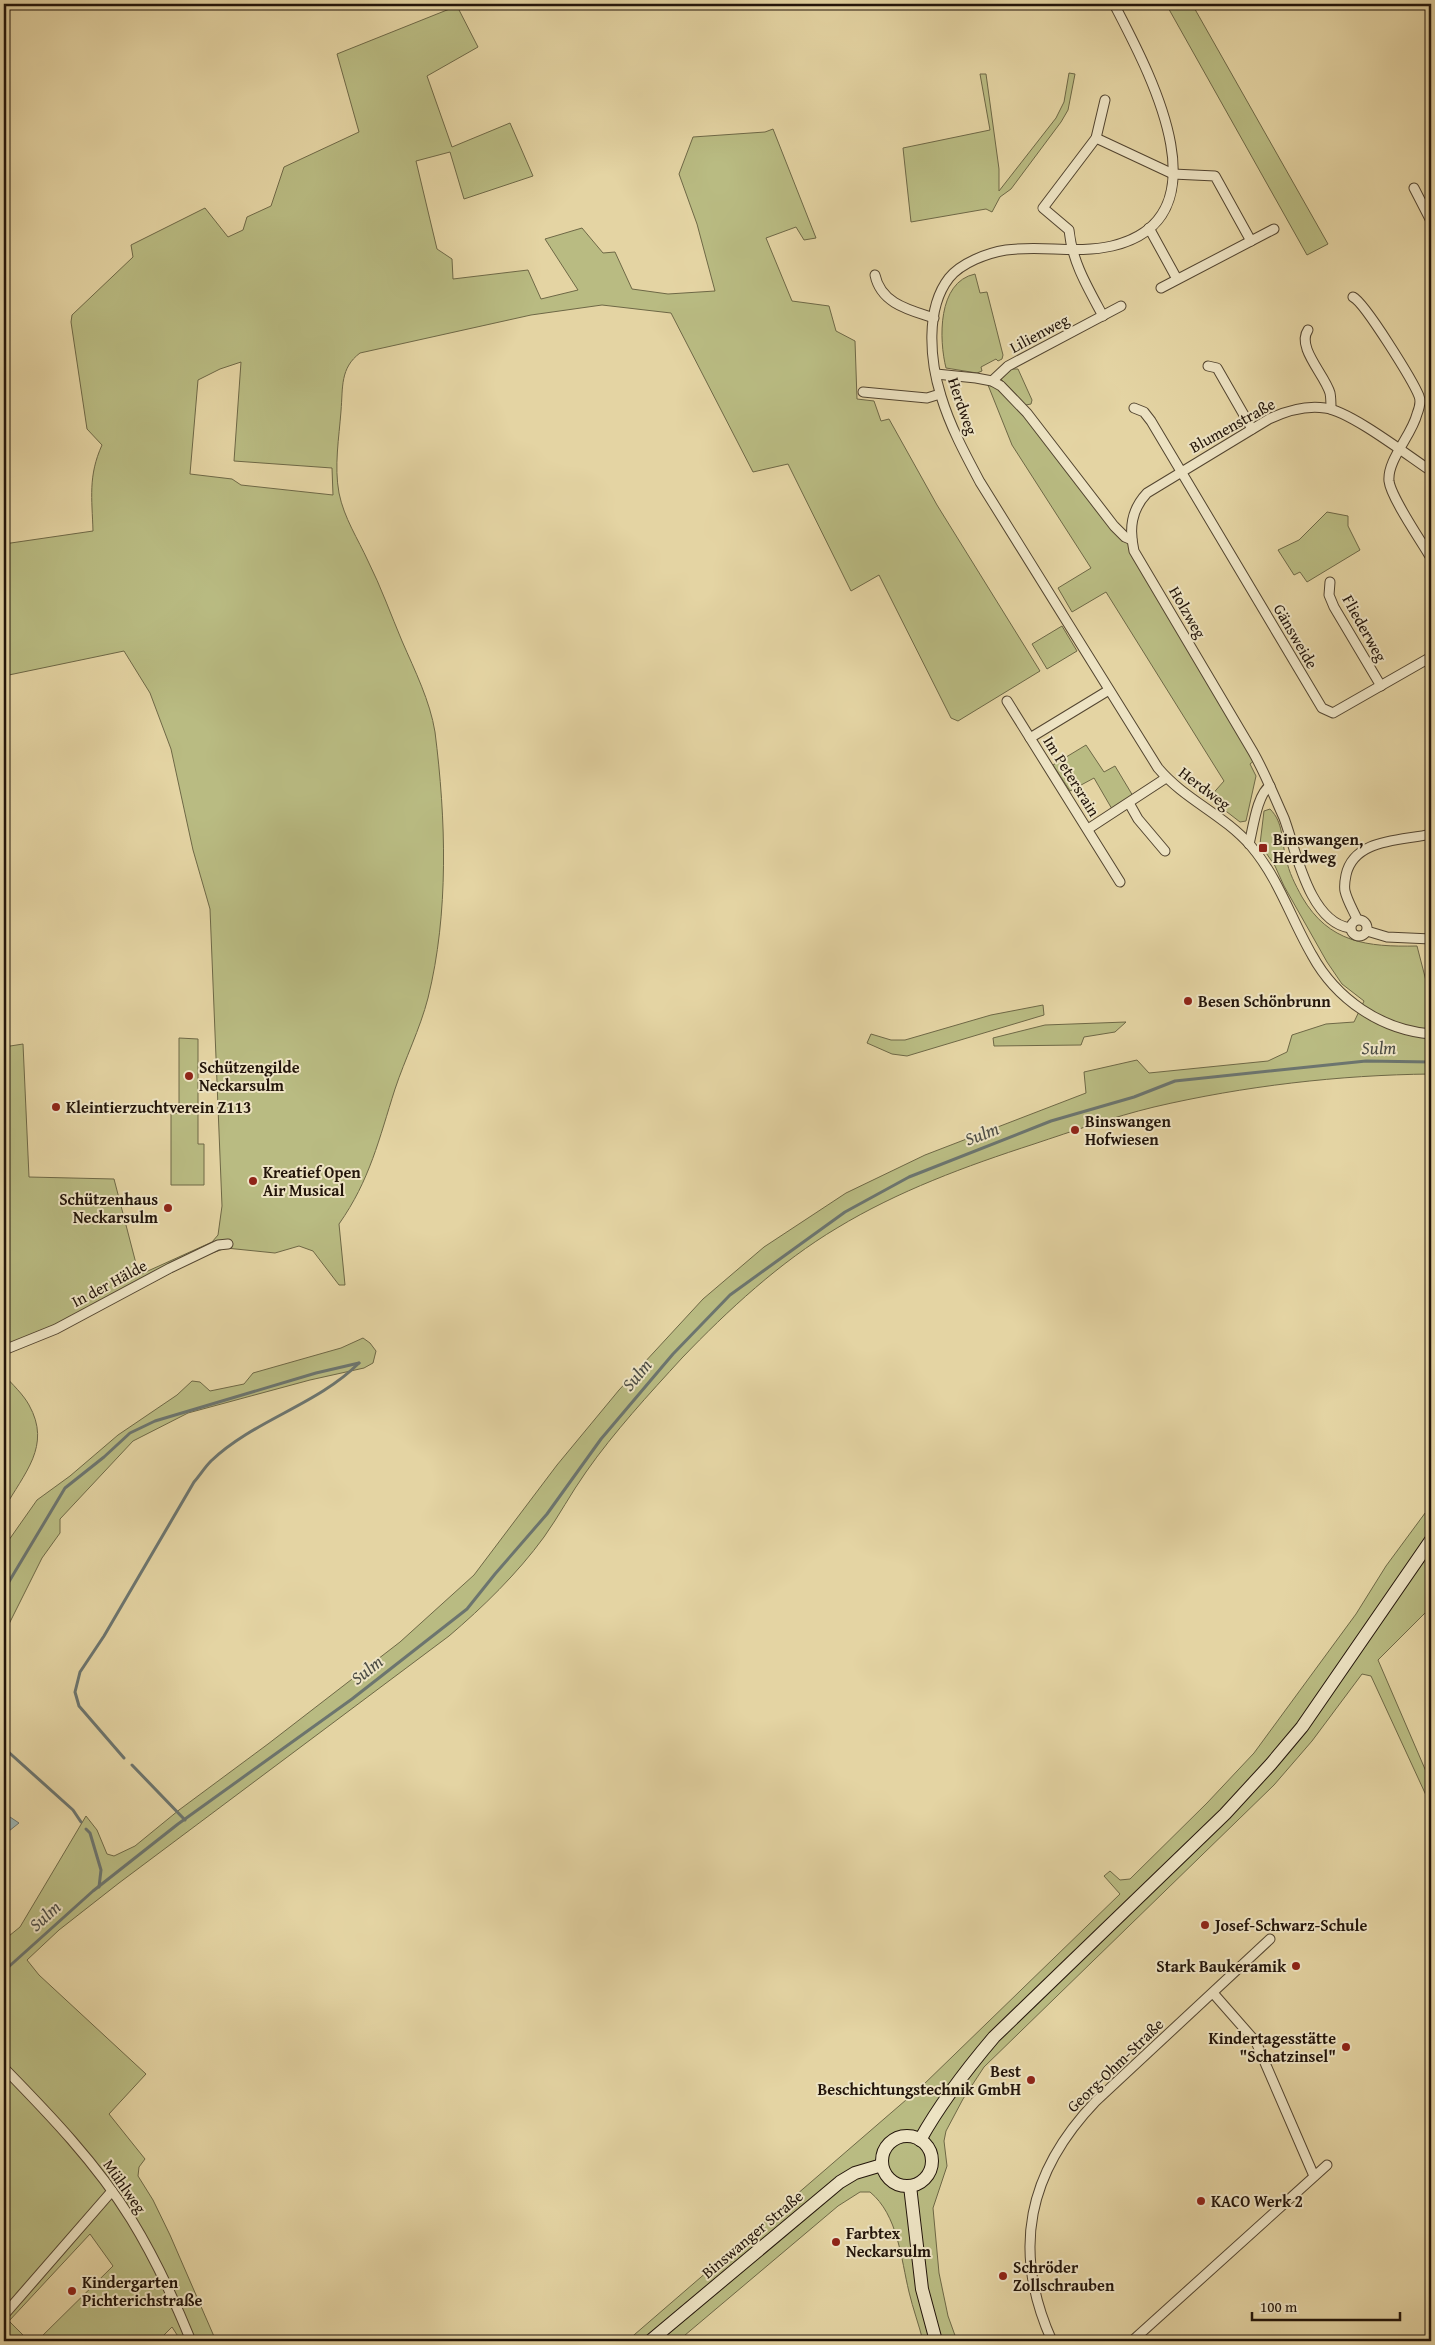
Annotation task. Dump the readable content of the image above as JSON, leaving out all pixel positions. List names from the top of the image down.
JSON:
{
  "streets": {
    "main road": ["Binswanger Straße"],
    "street": [
      "Lilienweg",
      "Herdweg",
      "Blumenstraße",
      "Holzweg",
      "Fliederweg",
      "Gänsweide",
      "Im Petersrain",
      "In der Hälde",
      "Georg-Ohm-Straße",
      "Mühlweg"
    ]
  },
  "crossings": [
    ["Lilienweg", "Holzweg"],
    ["Herdweg", "Im Petersrain"],
    ["Blumenstraße", "Holzweg"],
    ["Blumenstraße", "Gänsweide"],
    ["Fliederweg", "Gänsweide"]
  ],
  "water": ["Sulm"],
  "places": {
    "transit": ["Binswangen, Herdweg"],
    "other": [
      "Besen Schönbrunn",
      "Schützengilde Neckarsulm",
      "Kleintierzuchtverein Z113",
      "Binswangen Hofwiesen",
      "Kreatief Open Air Musical",
      "Schützenhaus Neckarsulm",
      "Josef-Schwarz-Schule",
      "Stark Baukeramik",
      "Kindertagesstätte \"Schatzinsel\"",
      "Best Beschichtungstechnik GmbH",
      "KACO Werk 2",
      "Farbtex Neckarsulm",
      "Schröder Zollschrauben",
      "Kindergarten Pichterichstraße"
    ]
  },
  "scale_bar": "100 m"
}
